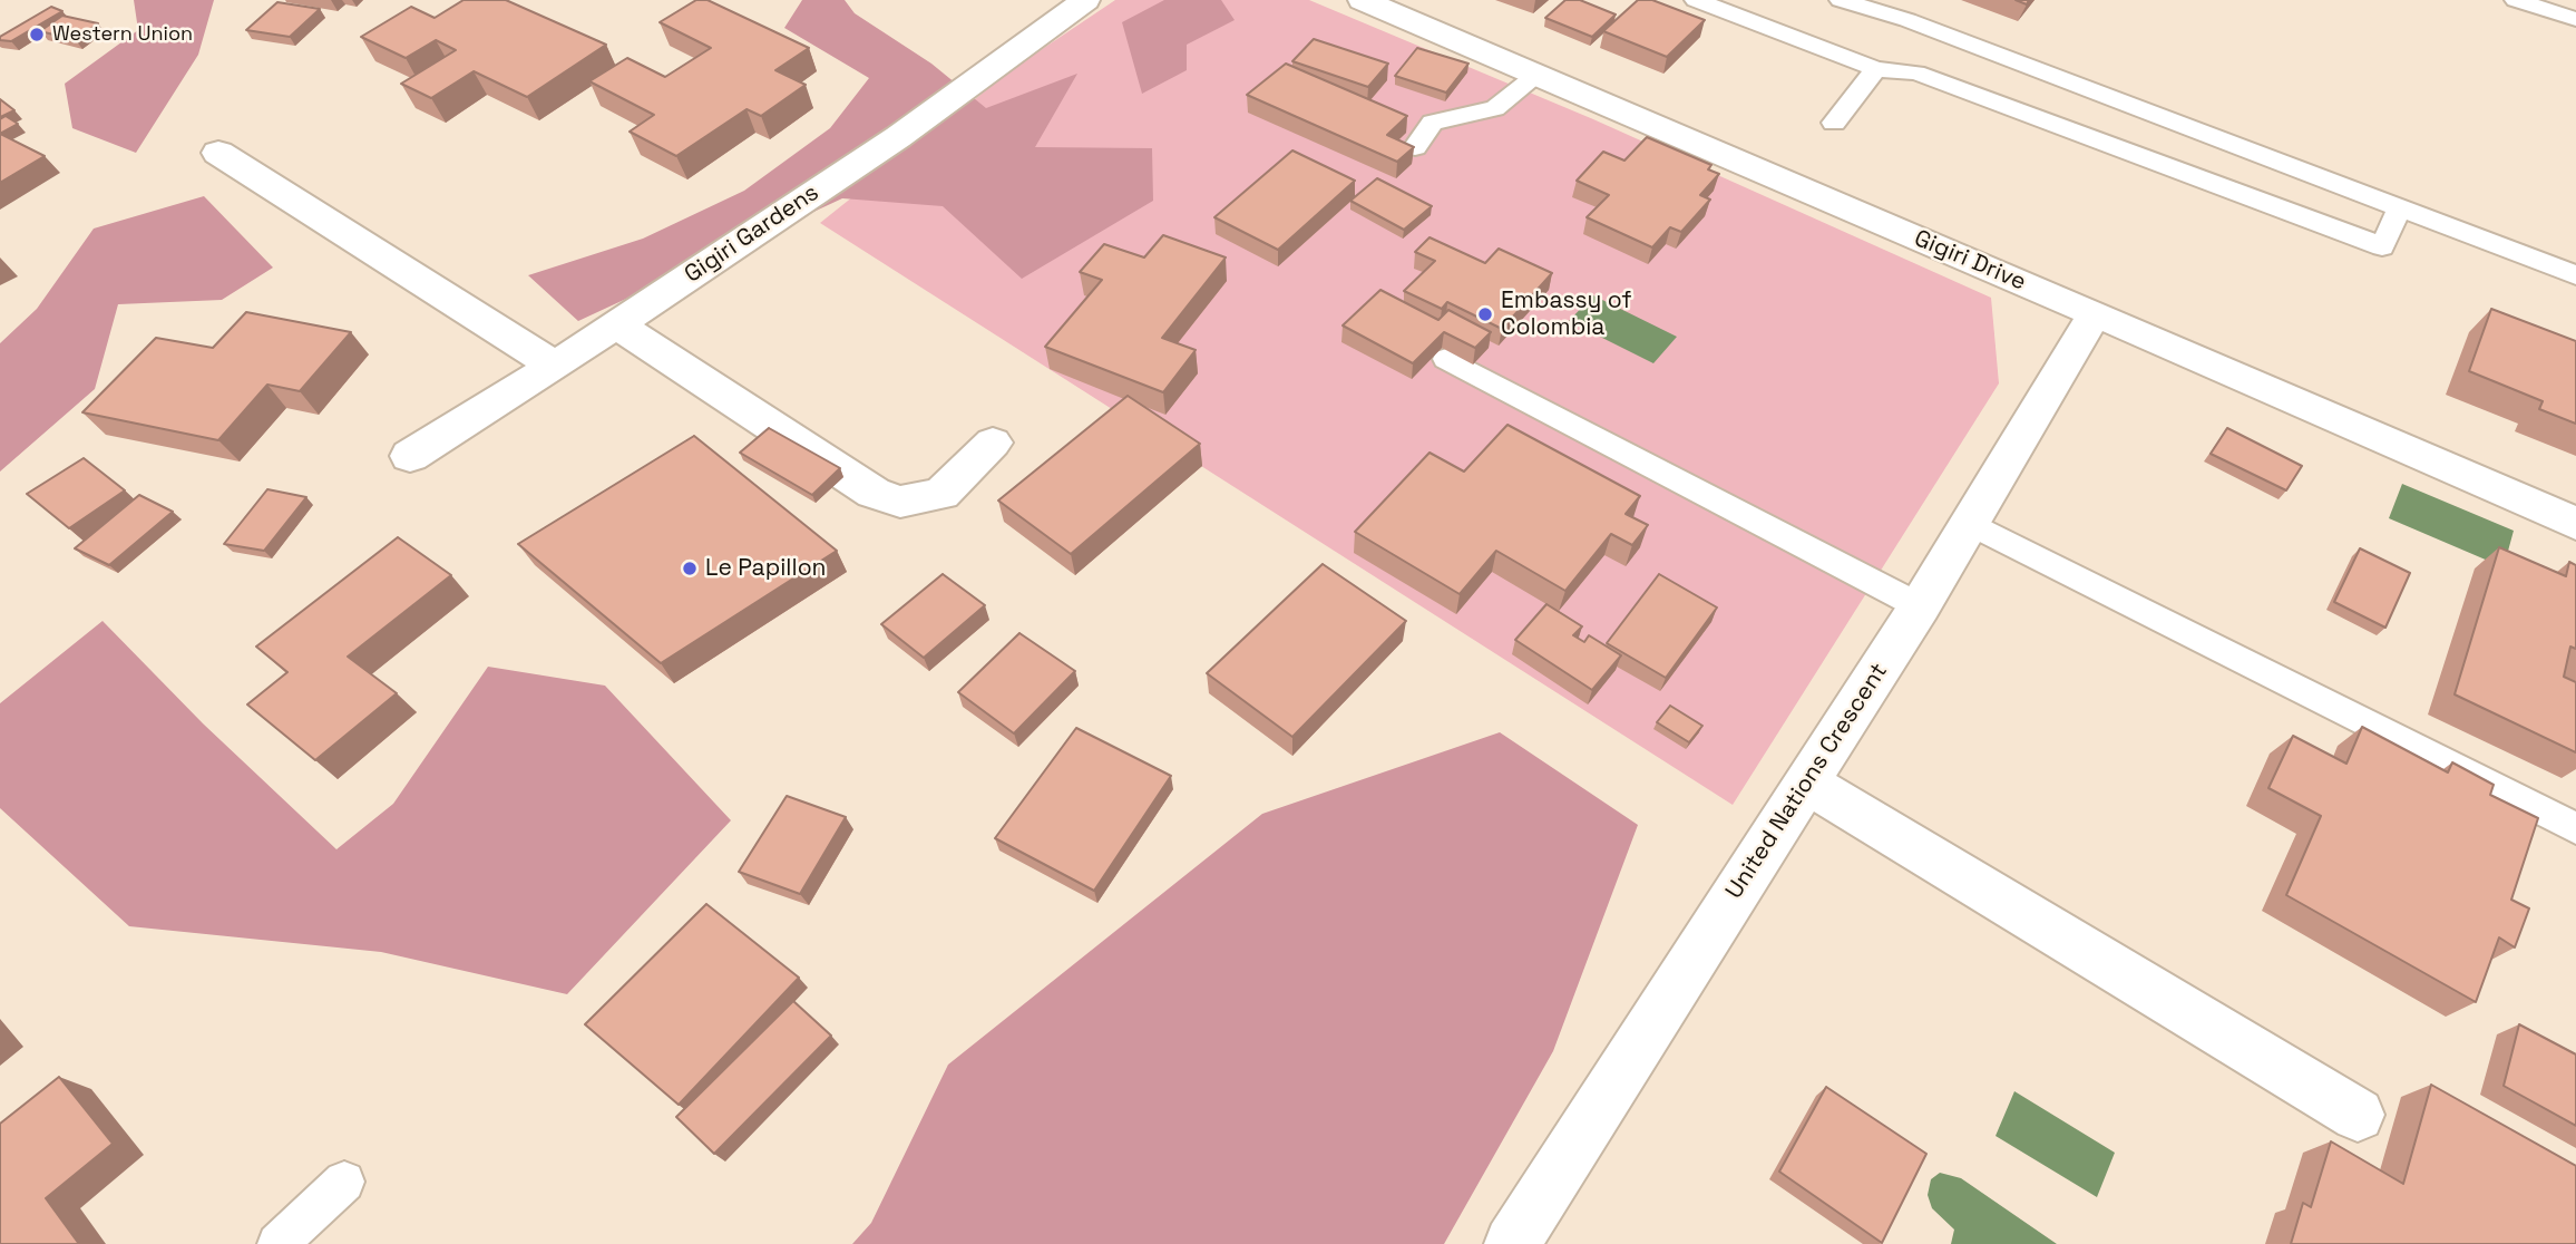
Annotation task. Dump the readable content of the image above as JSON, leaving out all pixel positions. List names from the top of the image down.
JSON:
{
  "streets": {
    "street": ["Gigiri Gardens", "Gigiri Drive", "United Nations Crescent"]
  },
  "crossings": [
    ["Gigiri Drive", "United Nations Crescent"]
  ],
  "places": ["Western Union", "Embassy of Colombia", "Le Papillon"]
}
